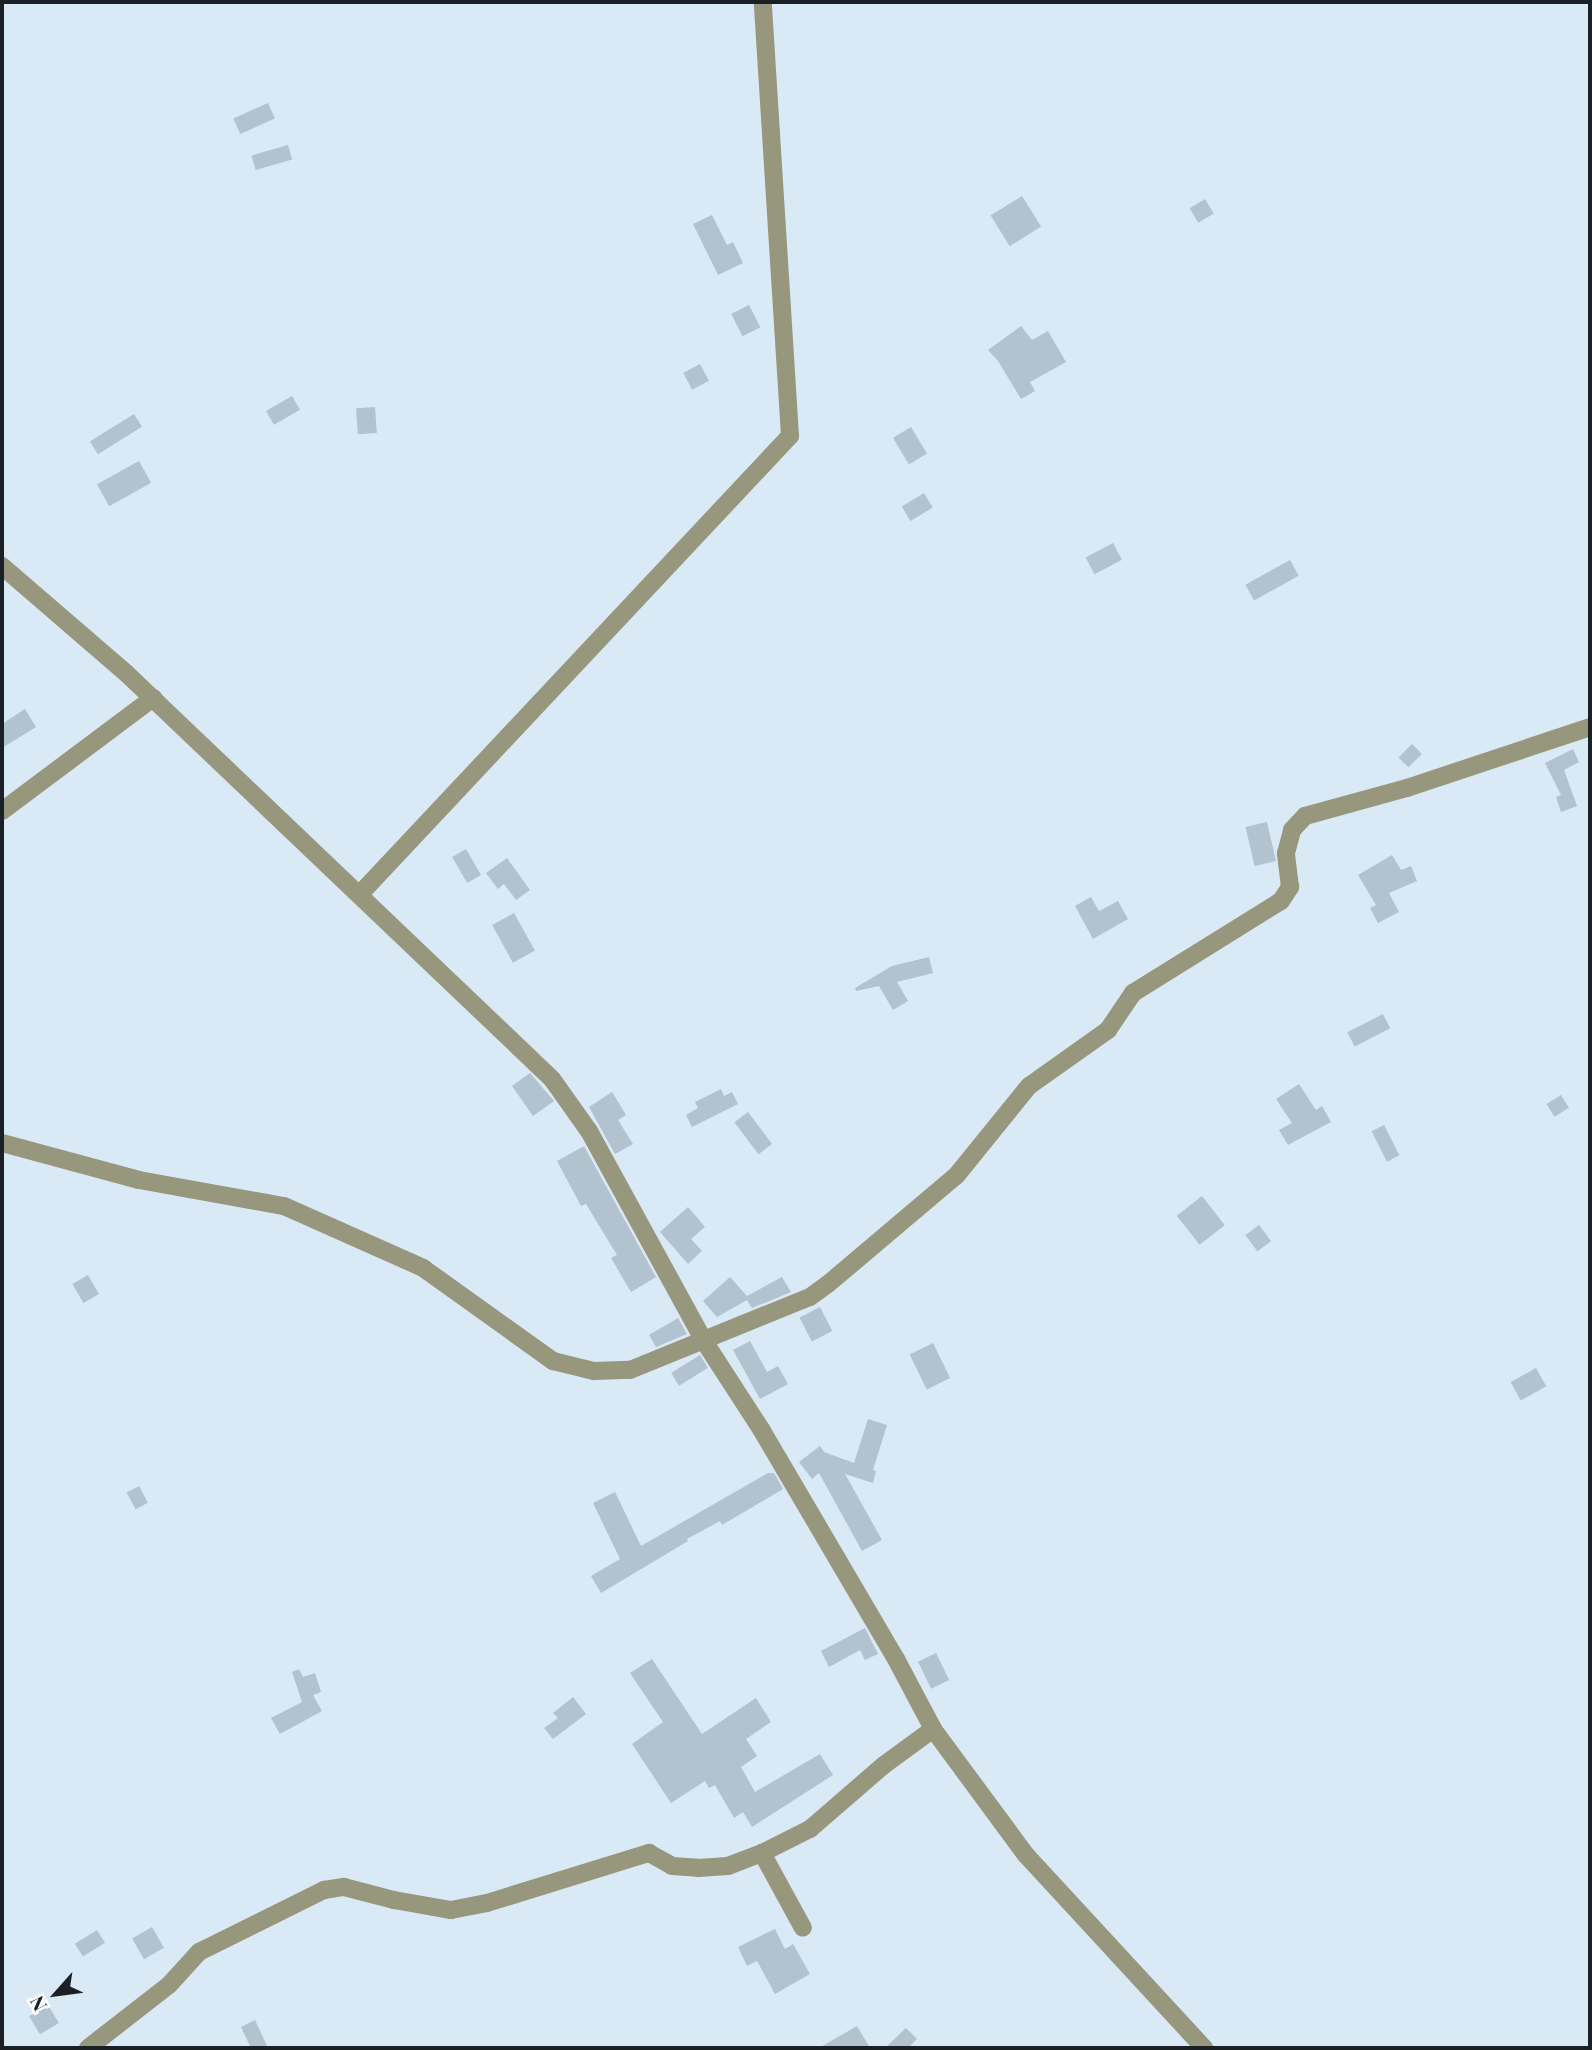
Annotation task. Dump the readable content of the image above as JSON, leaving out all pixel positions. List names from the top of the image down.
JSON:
{
  "north": "bottom left"
}
